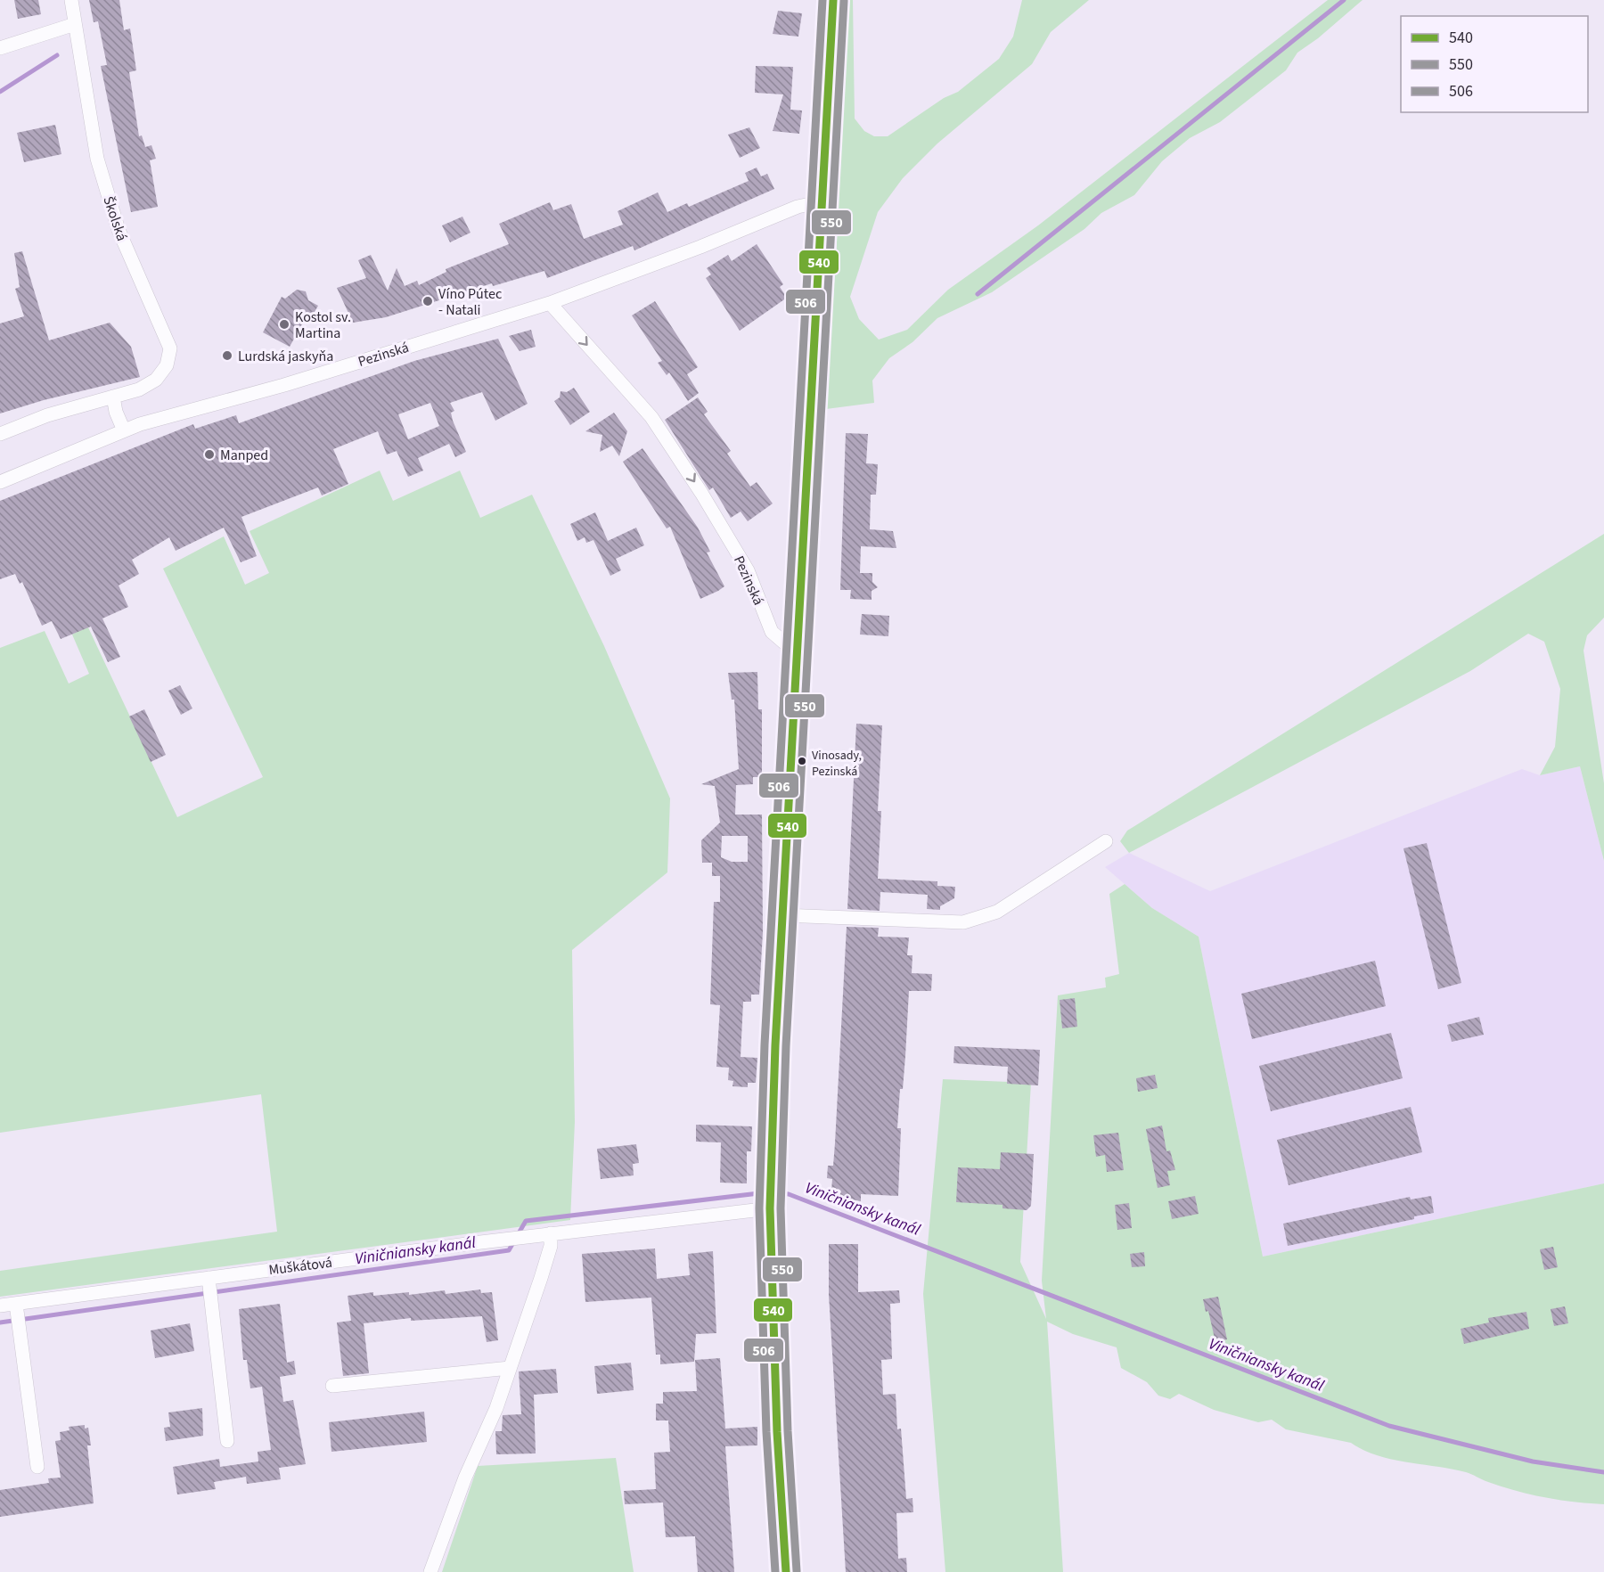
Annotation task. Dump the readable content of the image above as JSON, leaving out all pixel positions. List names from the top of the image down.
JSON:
{
  "streets": {
    "street": ["Školská", "Pezinská", "Muškátová"]
  },
  "water": ["Viničniansky kanál"],
  "places": [
    "Víno Pútec - Natali",
    "Kostol sv. Martina",
    "Lurdská jaskyňa",
    "Manped",
    "Vinosady, Pezinská"
  ],
  "lines": ["transit line 540", "transit line 506", "transit line 550"],
  "legend": ["540", "550", "506"]
}
